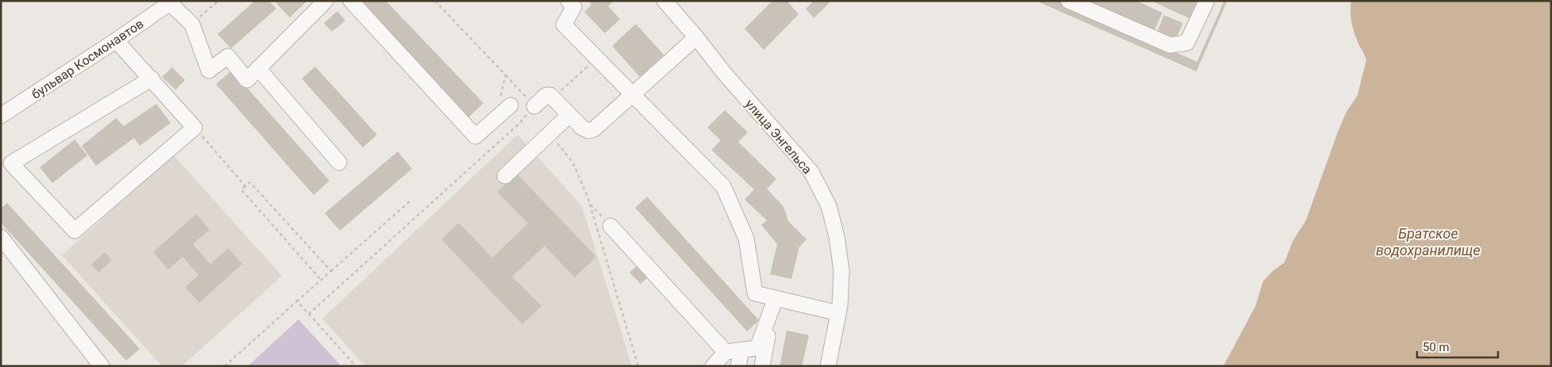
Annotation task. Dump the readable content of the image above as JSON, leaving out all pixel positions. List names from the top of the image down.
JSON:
{
  "streets": {
    "street": ["бульвар Космонавтов", "улица Энгельса"]
  },
  "water": ["Братское водохранилище"],
  "scale_bar": "50 m"
}
